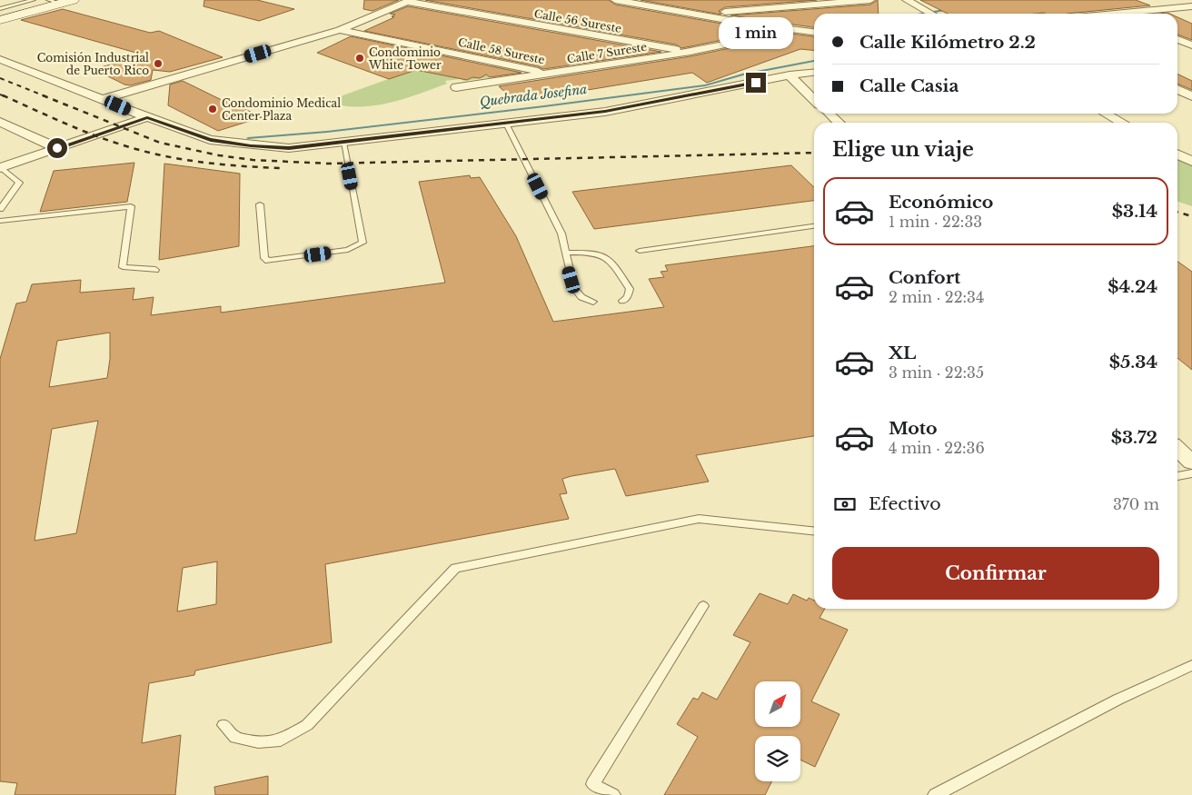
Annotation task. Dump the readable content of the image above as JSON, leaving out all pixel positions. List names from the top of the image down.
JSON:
{
  "streets": {
    "street": ["Calle 56 Sureste", "Calle 58 Sureste", "Calle 7 Sureste"]
  },
  "crossings": [
    ["Calle 56 Sureste", "Calle 7 Sureste"],
    ["Calle 58 Sureste", "Calle 7 Sureste"]
  ],
  "water": ["Quebrada Josefina"],
  "places": ["Condominio White Tower", "Comisión Industrial de Puerto Rico", "Condominio Medical Center Plaza"],
  "north": "top right",
  "page": {
    "banner": ["Calle Kilómetro 2.2", "Calle Casia"],
    "bubble": "1 min",
    "heading": "Elige un viaje",
    "list": [
      {
        "name": "Económico",
        "note": "1 min · 22:33",
        "value": "$3.14"
      },
      {
        "name": "Confort",
        "note": "2 min · 22:34",
        "value": "$4.24"
      },
      {
        "name": "XL",
        "note": "3 min · 22:35",
        "value": "$5.34"
      },
      {
        "name": "Moto",
        "note": "4 min · 22:36",
        "value": "$3.72"
      }
    ],
    "pay": ["Efectivo", "370 m"],
    "buttons": "Confirmar"
  }
}
